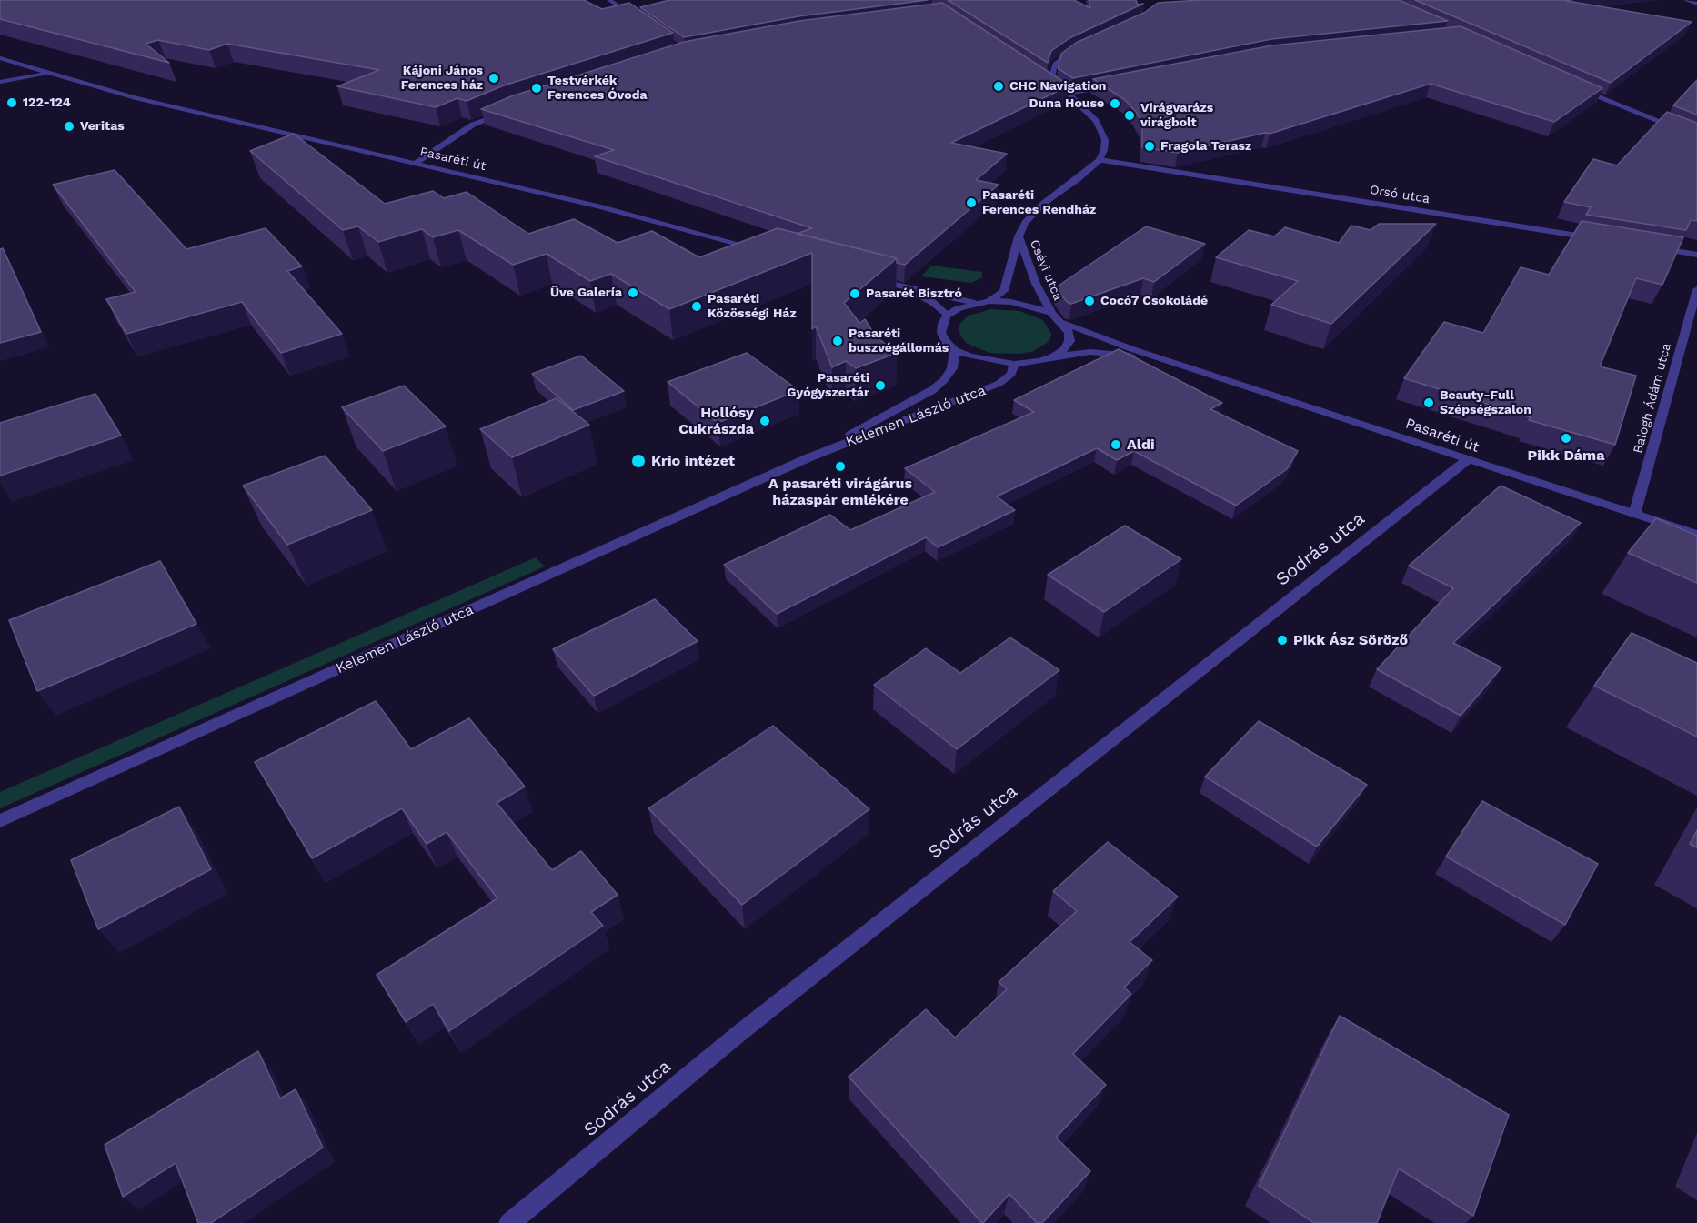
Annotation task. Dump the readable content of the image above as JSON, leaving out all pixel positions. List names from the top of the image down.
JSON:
{
  "streets": {
    "street": [
      "Pasaréti út",
      "Orsó utca",
      "Csévi utca",
      "Balogh Ádám utca",
      "Kelemen László utca",
      "Sodrás utca"
    ]
  },
  "crossings": [
    ["Pasaréti út", "Balogh Ádám utca"],
    ["Pasaréti út", "Kelemen László utca"],
    ["Pasaréti út", "Sodrás utca"],
    ["Orsó utca", "Csévi utca"]
  ],
  "places": [
    "Kájoni János Ferences ház",
    "CHC Navigation",
    "Testvérkék Ferences Óvoda",
    "122-124",
    "Duna House",
    "Virágvarázs virágbolt",
    "Veritas",
    "Fragola Terasz",
    "Pasaréti Ferences Rendház",
    "Üve Galería",
    "Pasarét Bisztró",
    "Cocó7 Csokoládé",
    "Pasaréti Közösségi Ház",
    "Pasaréti buszvégállomás",
    "Pasaréti Gyógyszertár",
    "Beauty-Full Szépségszalon",
    "Hollósy Cukrászda",
    "Pikk Dáma",
    "Aldi",
    "Krio intézet",
    "A pasaréti virágárus házaspár emlékére",
    "Pikk Ász Söröző"
  ]
}
